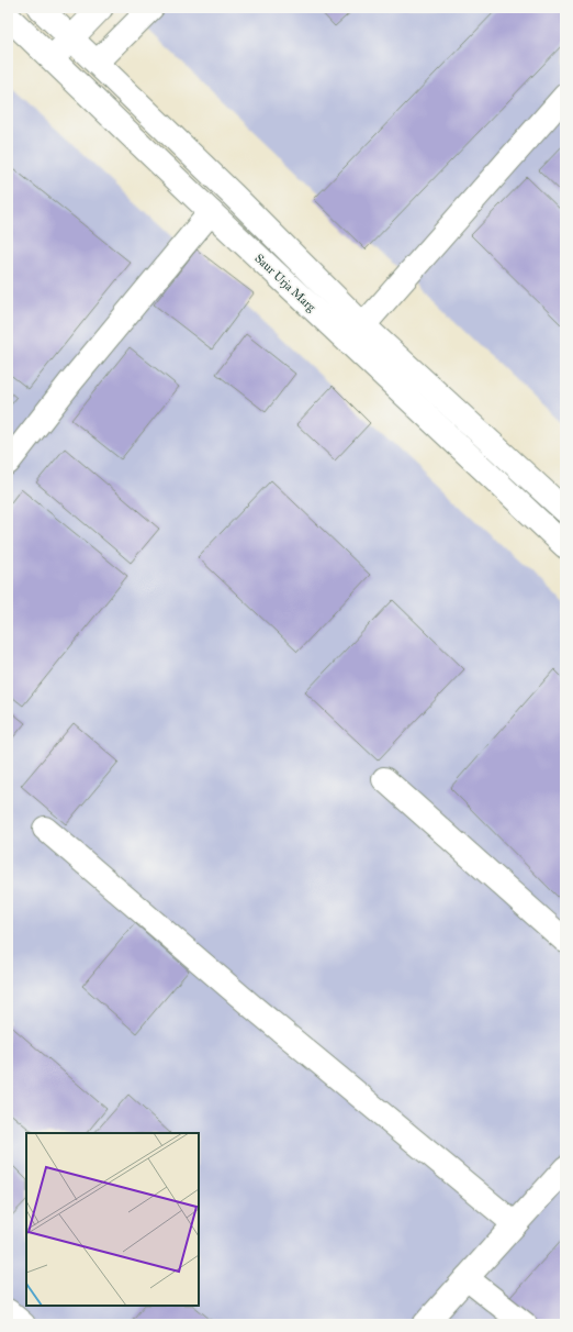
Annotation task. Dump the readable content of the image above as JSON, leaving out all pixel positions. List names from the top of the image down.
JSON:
{
  "streets": {
    "street": ["Saur Urja Marg"]
  }
}
